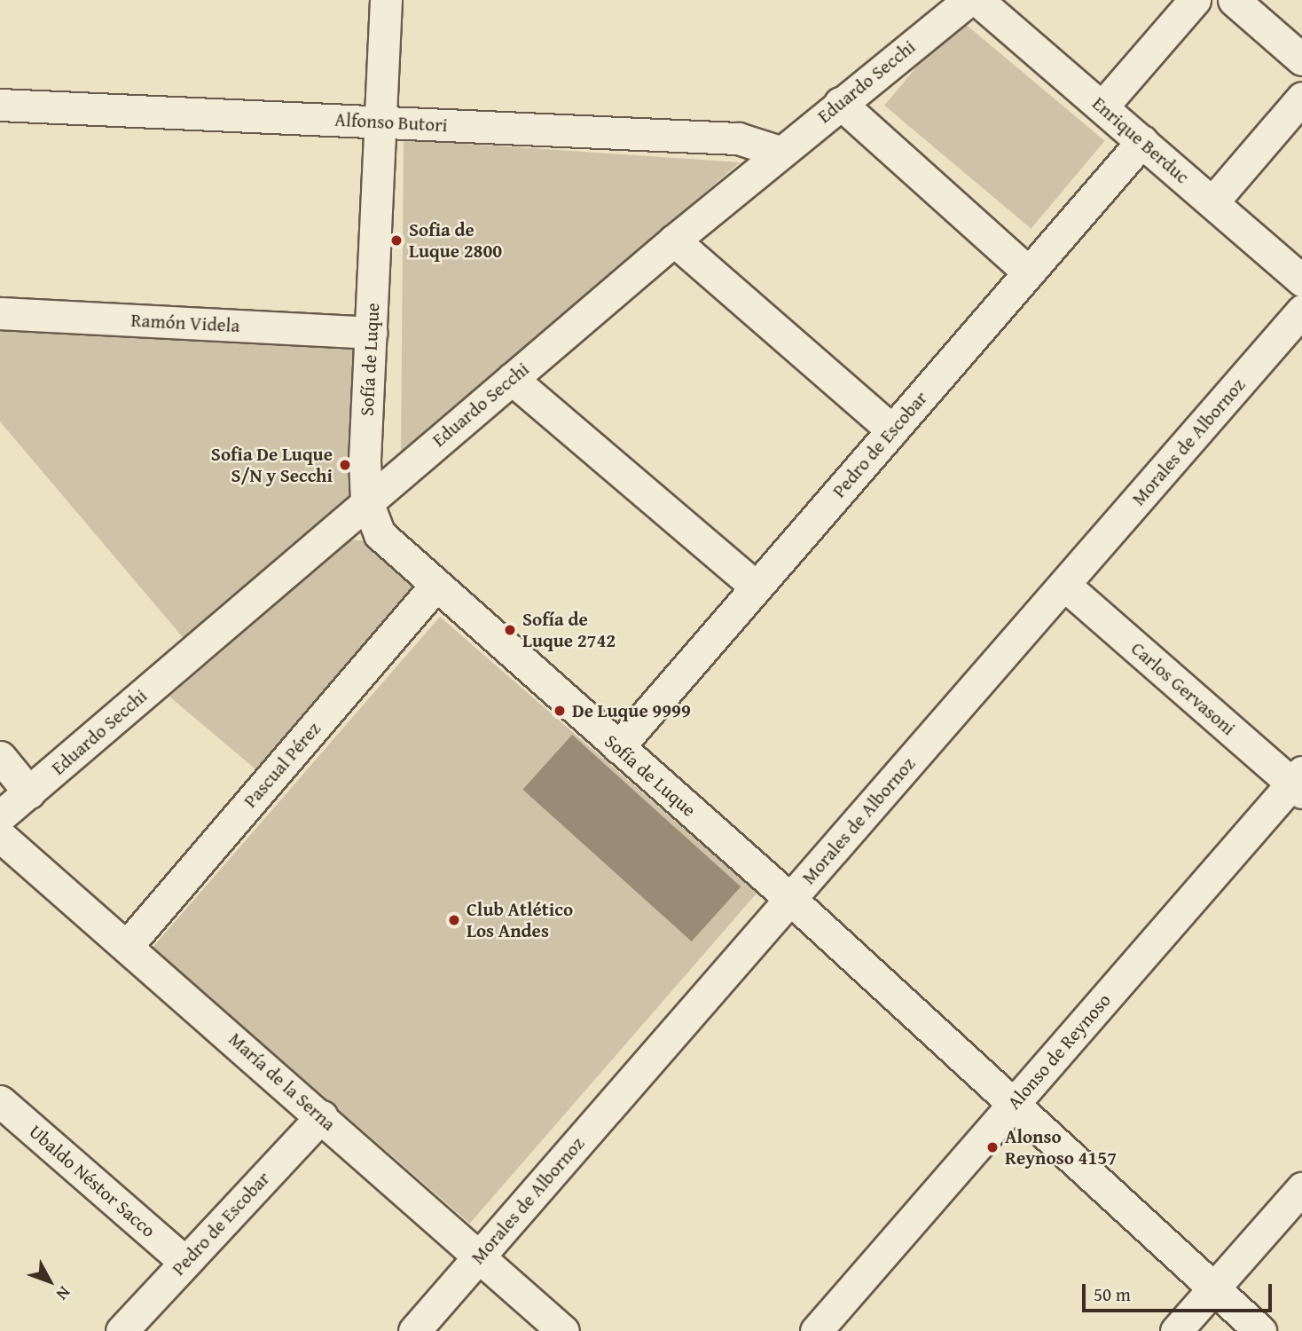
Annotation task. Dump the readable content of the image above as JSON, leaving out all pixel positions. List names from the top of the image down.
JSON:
{
  "streets": {
    "street": [
      "Eduardo Secchi",
      "Alfonso Butori",
      "Enrique Berduc",
      "Ramón Videla",
      "Sofía de Luque",
      "Morales de Albornoz",
      "Pedro de Escobar",
      "Carlos Gervasoni",
      "Pascual Pérez",
      "Alonso de Reynoso",
      "María de la Serna",
      "Ubaldo Néstor Sacco"
    ]
  },
  "crossings": [
    ["Eduardo Secchi", "Alfonso Butori"],
    ["Eduardo Secchi", "Sofía de Luque"],
    ["Alfonso Butori", "Sofía de Luque"],
    ["Enrique Berduc", "Pedro de Escobar"],
    ["Ramón Videla", "Sofía de Luque"],
    ["Sofía de Luque", "Morales de Albornoz"],
    ["Sofía de Luque", "Pedro de Escobar"],
    ["Sofía de Luque", "Pascual Pérez"],
    ["Sofía de Luque", "Alonso de Reynoso"],
    ["Morales de Albornoz", "Carlos Gervasoni"],
    ["Morales de Albornoz", "María de la Serna"],
    ["Pedro de Escobar", "María de la Serna"],
    ["Pedro de Escobar", "Ubaldo Néstor Sacco"],
    ["Carlos Gervasoni", "Alonso de Reynoso"],
    ["Pascual Pérez", "María de la Serna"]
  ],
  "places": [
    "Sofia de Luque 2800",
    "Sofia De Luque S/N y Secchi",
    "Sofía de Luque 2742",
    "De Luque 9999",
    "Club Atlético Los Andes",
    "Alonso Reynoso 4157"
  ],
  "scale_bar": "50 m",
  "north": "bottom right"
}
